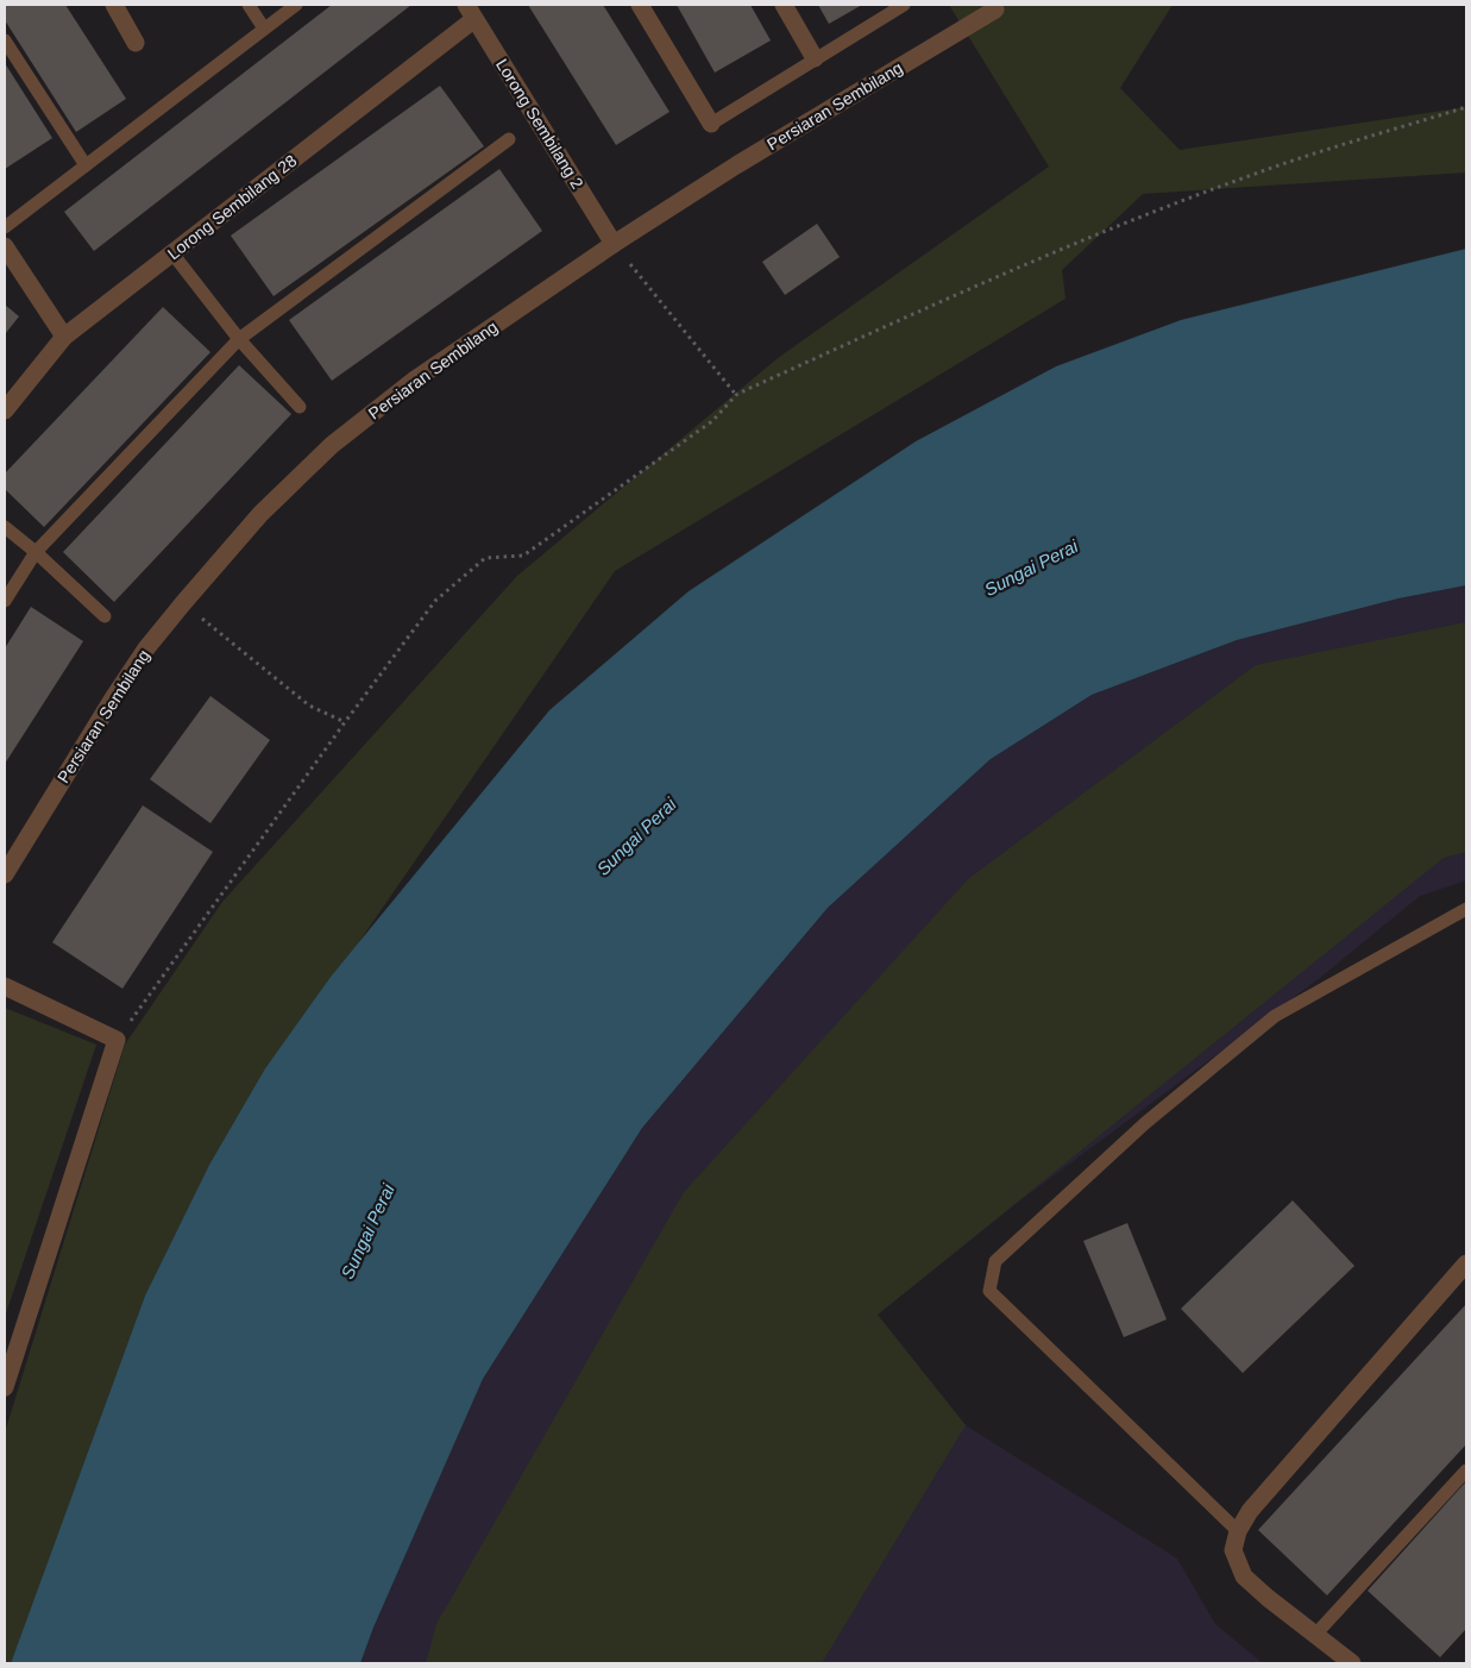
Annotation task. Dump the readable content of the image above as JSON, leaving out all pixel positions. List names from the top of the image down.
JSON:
{
  "streets": {
    "street": ["Persiaran Sembilang", "Lorong Sembilang 2", "Lorong Sembilang 28"]
  },
  "crossings": [
    ["Persiaran Sembilang", "Lorong Sembilang 2"],
    ["Lorong Sembilang 2", "Lorong Sembilang 28"]
  ],
  "water": ["Sungai Perai"]
}
